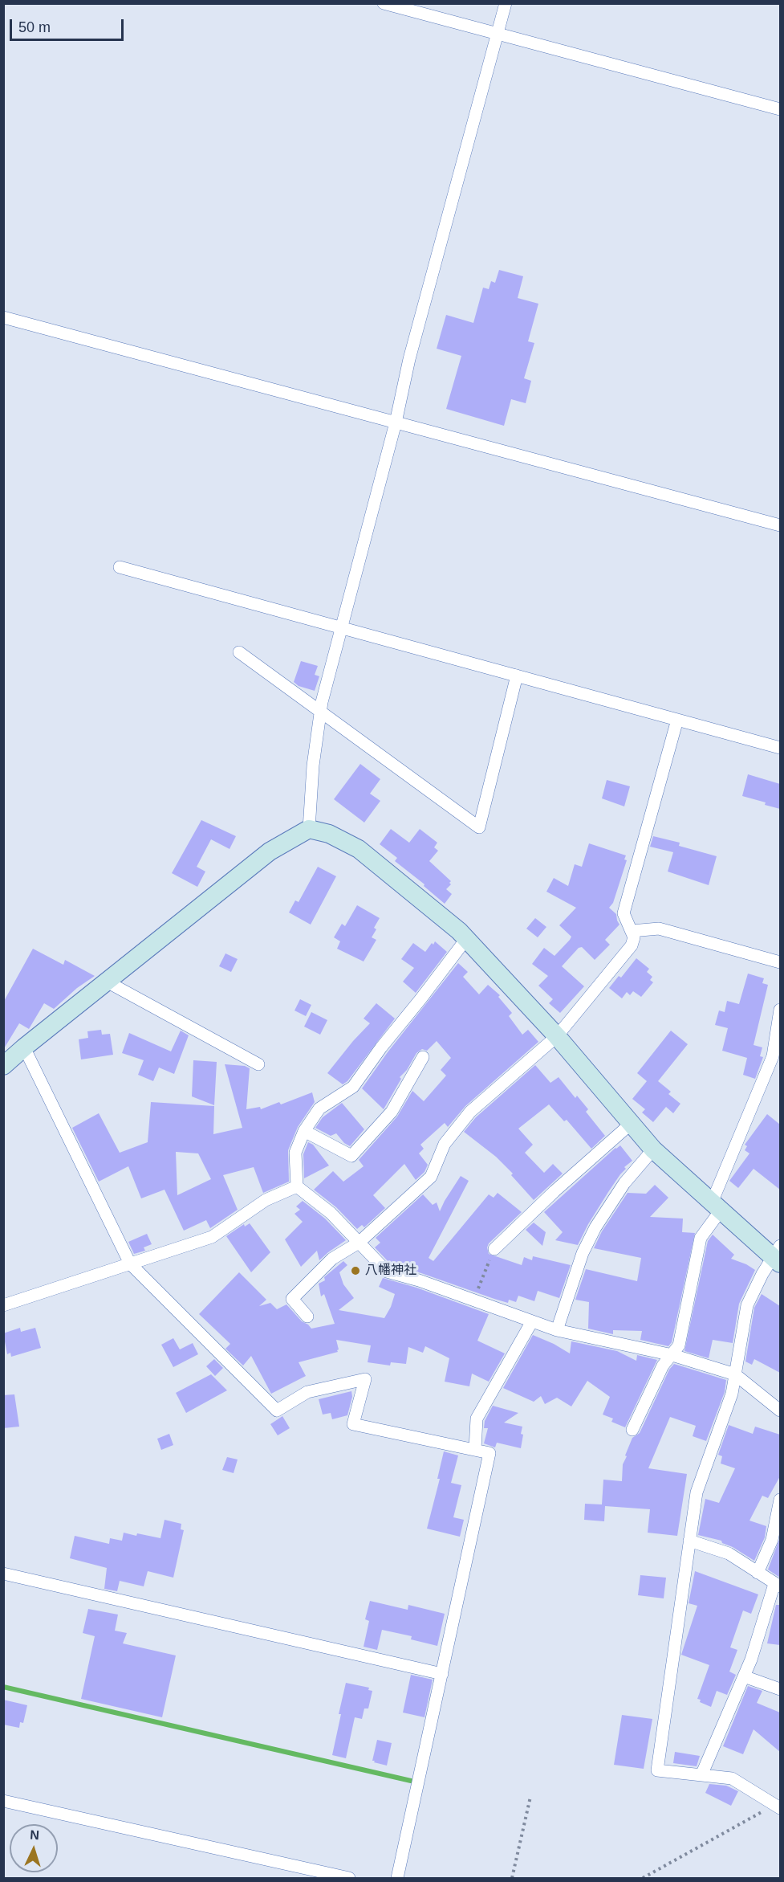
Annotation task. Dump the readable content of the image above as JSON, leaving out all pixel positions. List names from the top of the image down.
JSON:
{
  "places": ["八幡神社"],
  "scale_bar": "50 m",
  "north": "top"
}
